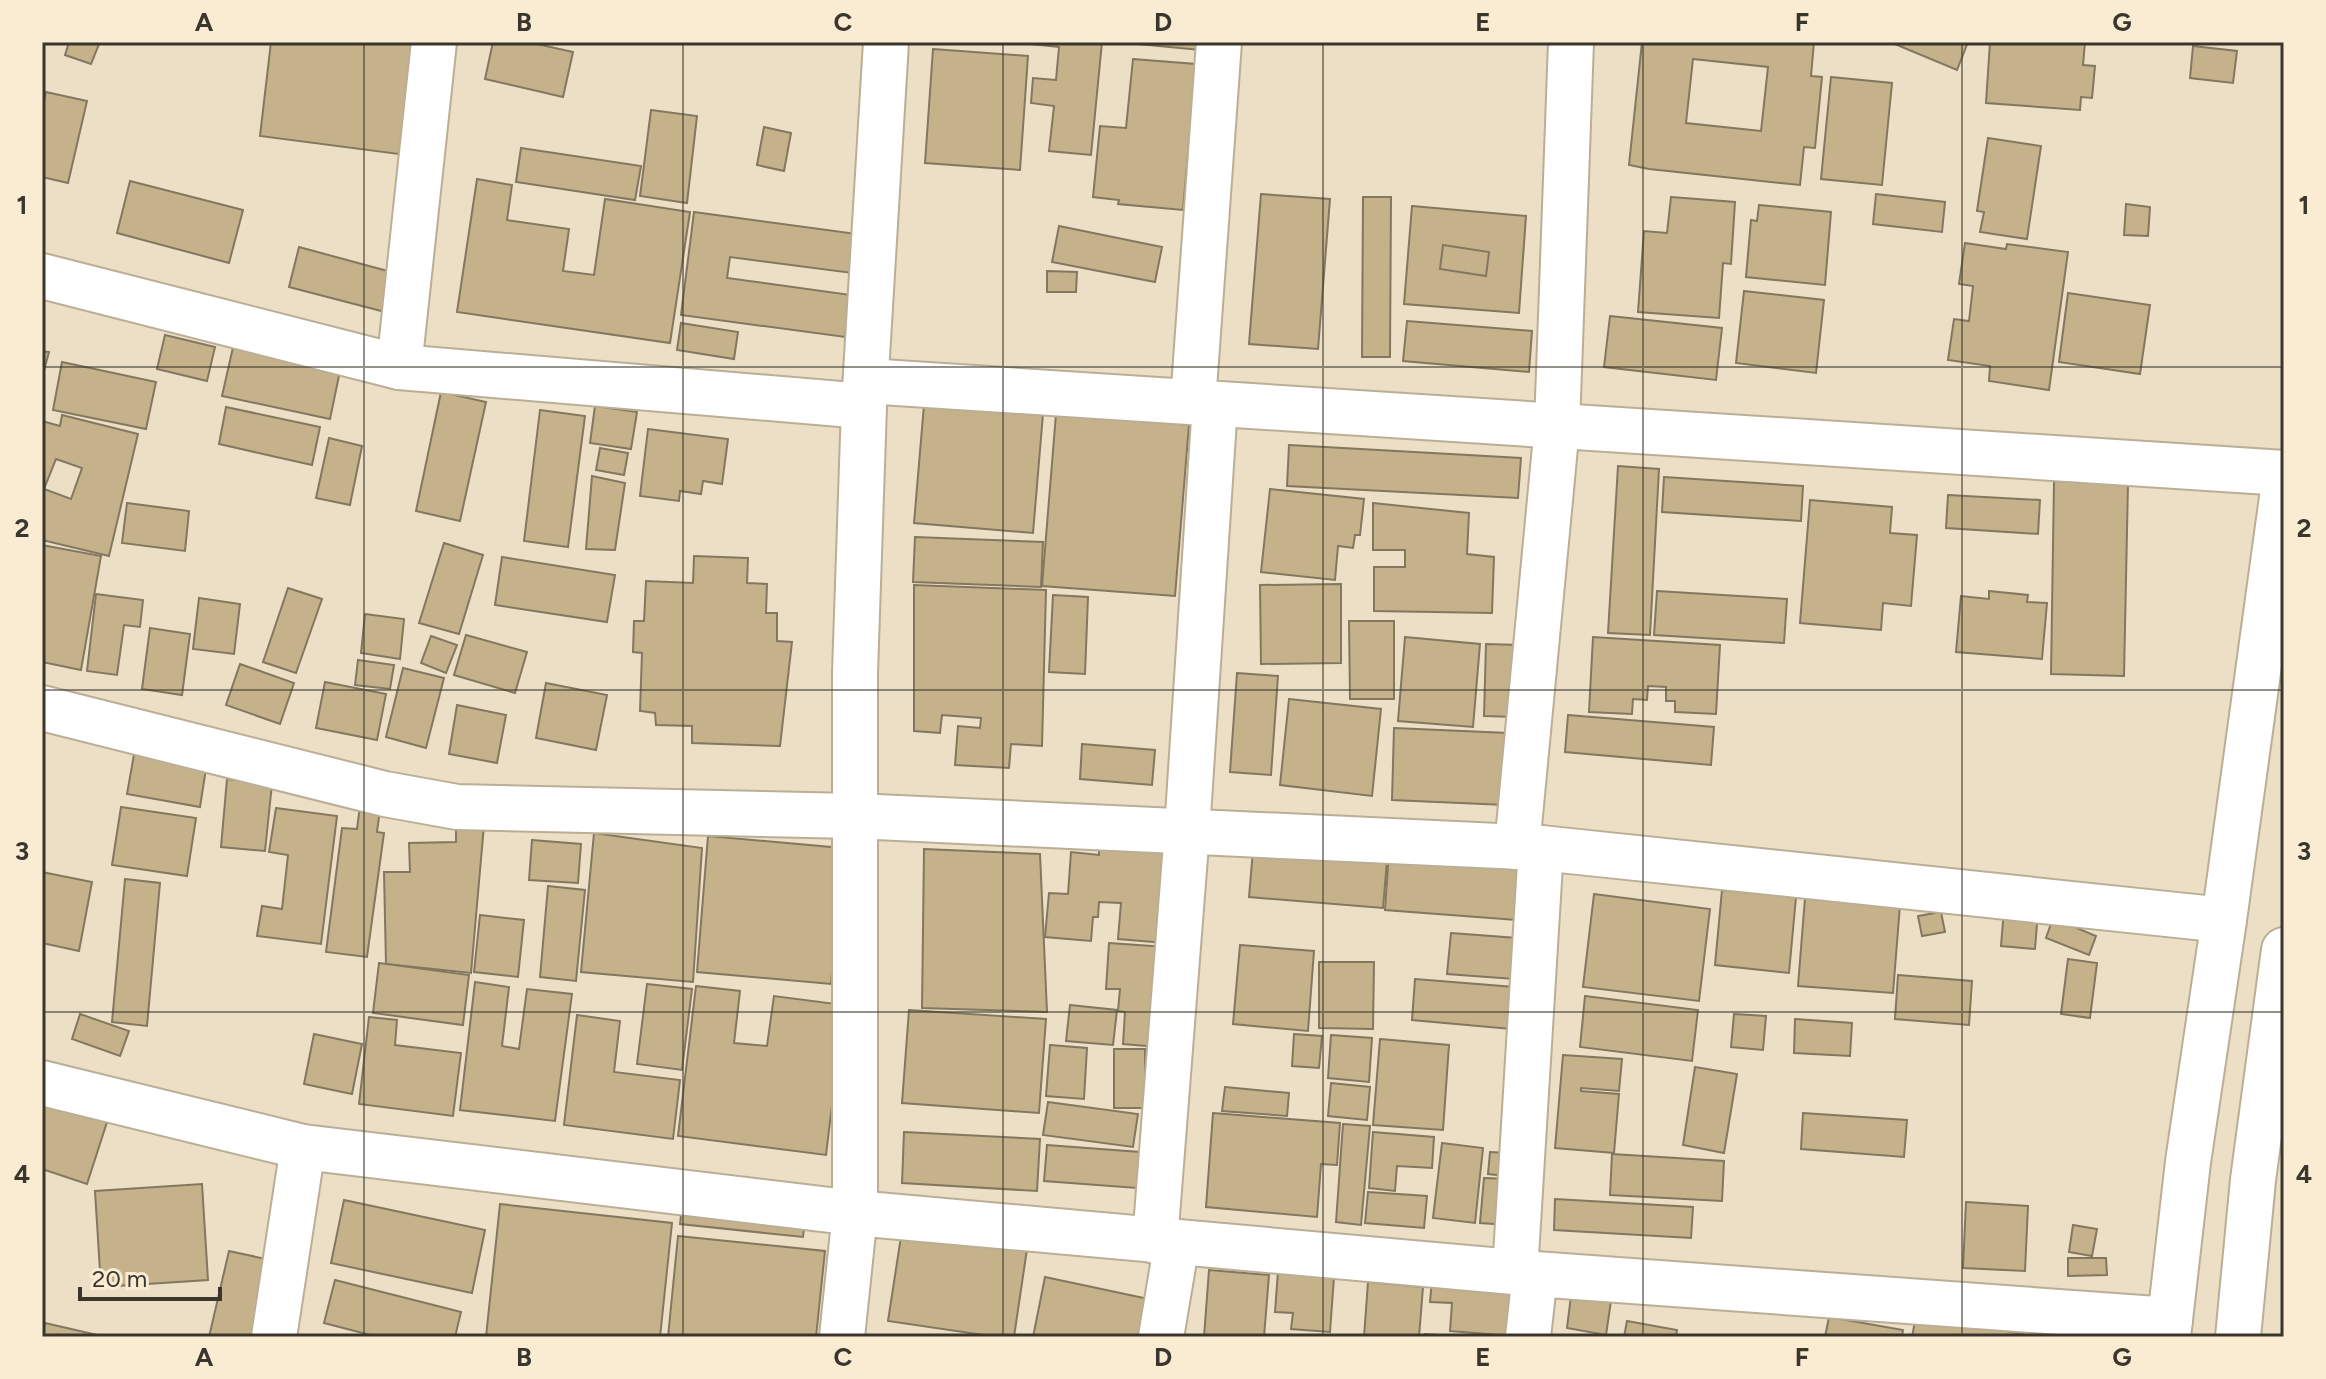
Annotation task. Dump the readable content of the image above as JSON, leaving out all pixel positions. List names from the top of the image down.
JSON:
{
  "scale_bar": "20 m",
  "grid": {
    "columns": [
      "A",
      "B",
      "C",
      "D",
      "E",
      "F",
      "G"
    ],
    "rows": [
      "1",
      "2",
      "3",
      "4"
    ]
  }
}
